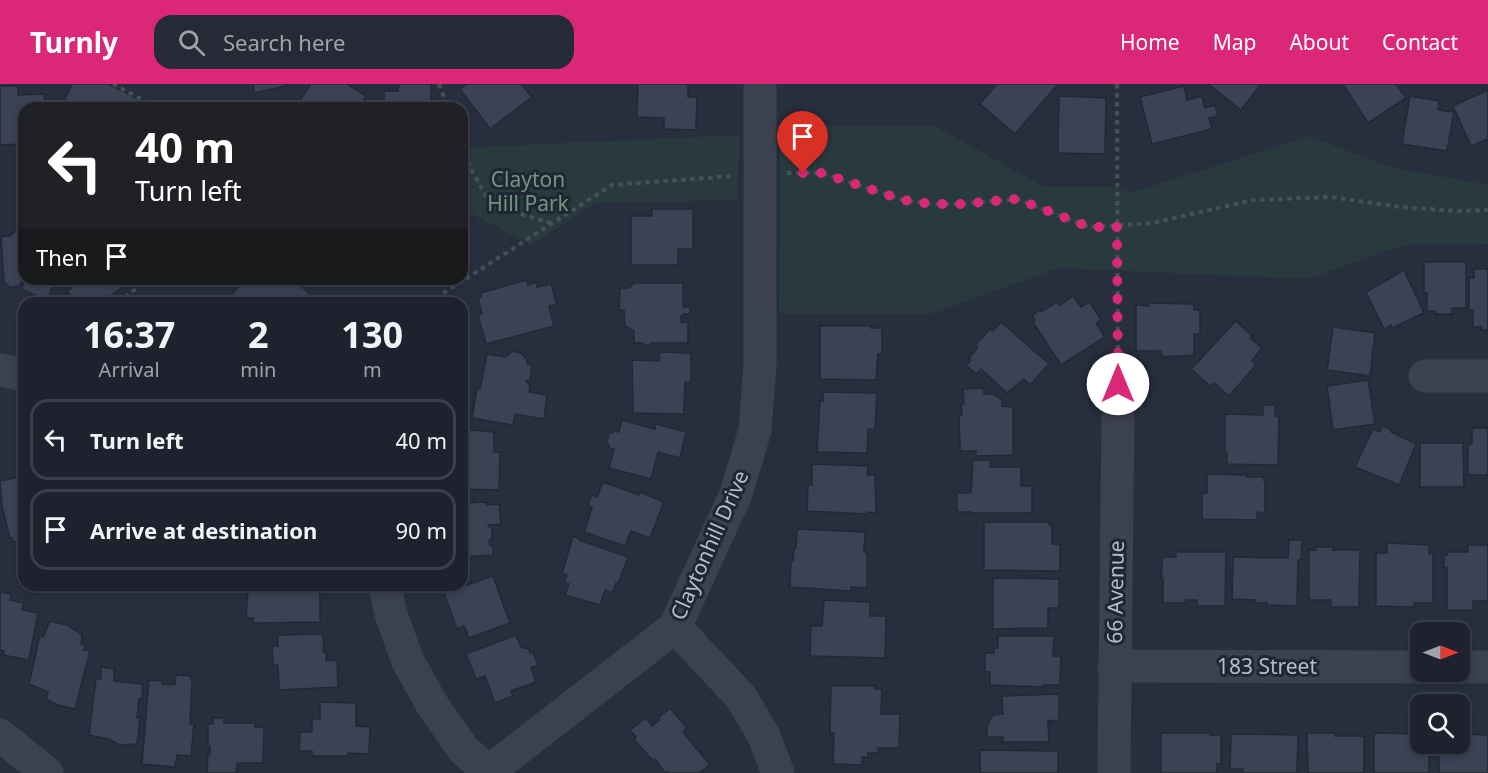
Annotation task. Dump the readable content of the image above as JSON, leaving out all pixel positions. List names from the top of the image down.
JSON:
{
  "streets": {
    "street": ["Claytonhill Drive", "66 Avenue", "183 Street"]
  },
  "crossings": [
    ["66 Avenue", "183 Street"]
  ],
  "parks": ["Clayton Hill Park"],
  "north": "right",
  "page": {
    "header": "Turnly",
    "search": "Search here",
    "nav": [
      "Home",
      "Map",
      "About",
      "Contact"
    ],
    "turn": ["40 m", "Turn left"],
    "then": "Then",
    "eta": [
      "16:37",
      "Arrival",
      "2",
      "min",
      "130",
      "m"
    ],
    "list": [
      {
        "name": "Turn left",
        "value": "40 m"
      },
      {
        "name": "Arrive at destination",
        "value": "90 m"
      }
    ]
  }
}
